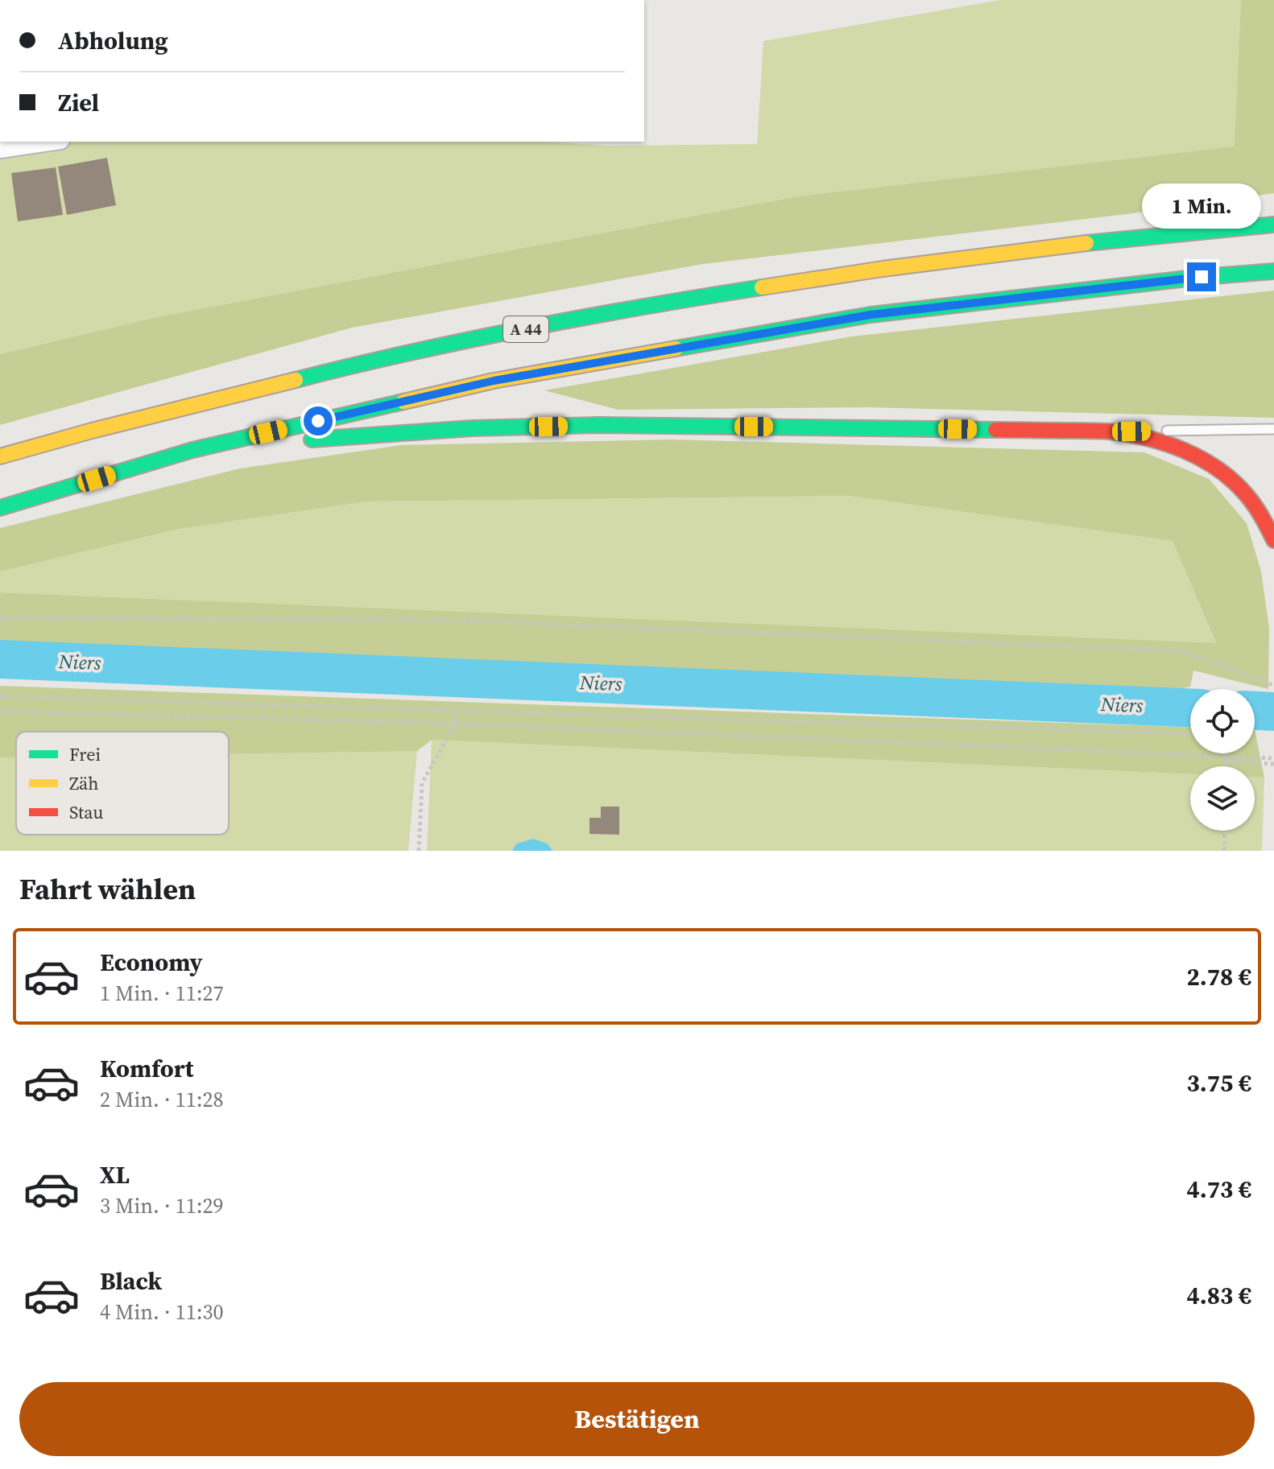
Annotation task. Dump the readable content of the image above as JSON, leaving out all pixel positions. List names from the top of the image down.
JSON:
{
  "streets": {
    "highway": ["A 44"]
  },
  "water": ["Niers"],
  "legend": ["Frei", "Zäh", "Stau"],
  "page": {
    "banner": ["Abholung", "Ziel"],
    "bubble": "1 Min.",
    "heading": "Fahrt wählen",
    "list": [
      {
        "name": "Economy",
        "note": "1 Min. · 11:27",
        "value": "2.78 €"
      },
      {
        "name": "Komfort",
        "note": "2 Min. · 11:28",
        "value": "3.75 €"
      },
      {
        "name": "XL",
        "note": "3 Min. · 11:29",
        "value": "4.73 €"
      },
      {
        "name": "Black",
        "note": "4 Min. · 11:30",
        "value": "4.83 €"
      }
    ],
    "buttons": "Bestätigen"
  }
}
